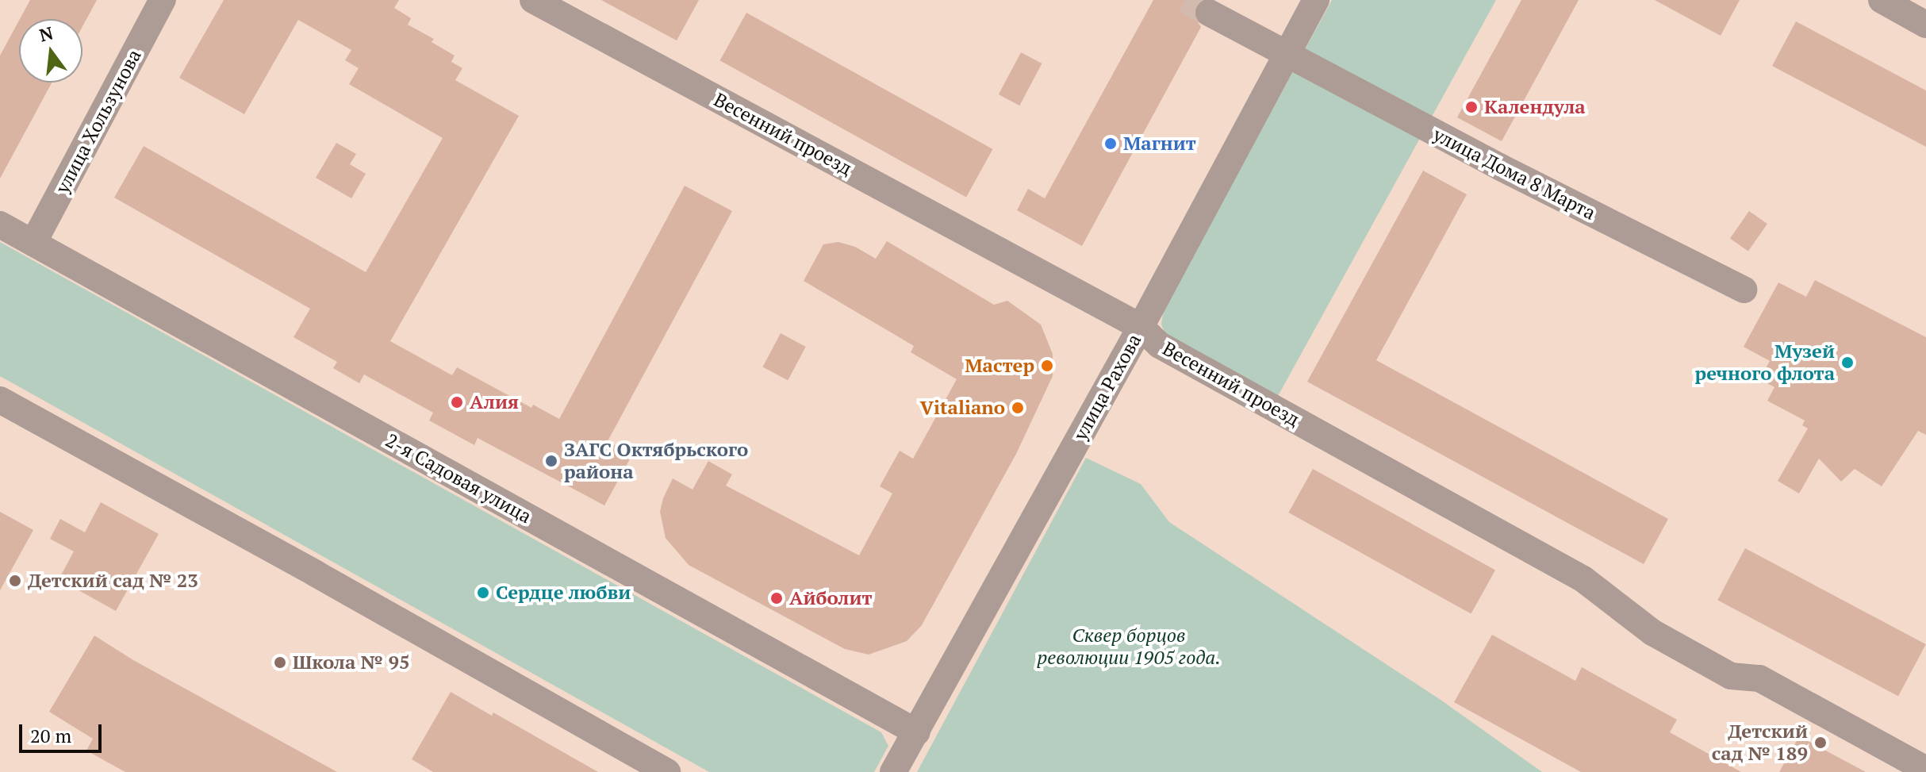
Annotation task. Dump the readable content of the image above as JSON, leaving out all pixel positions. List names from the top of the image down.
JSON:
{
  "streets": {
    "street": [
      "улица Хользунова",
      "Весенний проезд",
      "улица Дома 8 Марта",
      "улица Рахова",
      "2-я Садовая улица"
    ]
  },
  "crossings": [
    ["улица Хользунова", "2-я Садовая улица"],
    ["Весенний проезд", "улица Рахова"],
    ["улица Дома 8 Марта", "улица Рахова"],
    ["улица Рахова", "2-я Садовая улица"]
  ],
  "parks": ["Сквер борцов революции 1905 года."],
  "places": [
    "Календула",
    "Магнит",
    "Музей речного флота",
    "Мастер",
    "Алия",
    "Vitaliano",
    "ЗАГС Октябрьского района",
    "Детский сад № 23",
    "Сердце любви",
    "Айболит",
    "Школа № 95",
    "Детский сад № 189"
  ],
  "scale_bar": "20 m",
  "north": "top"
}
